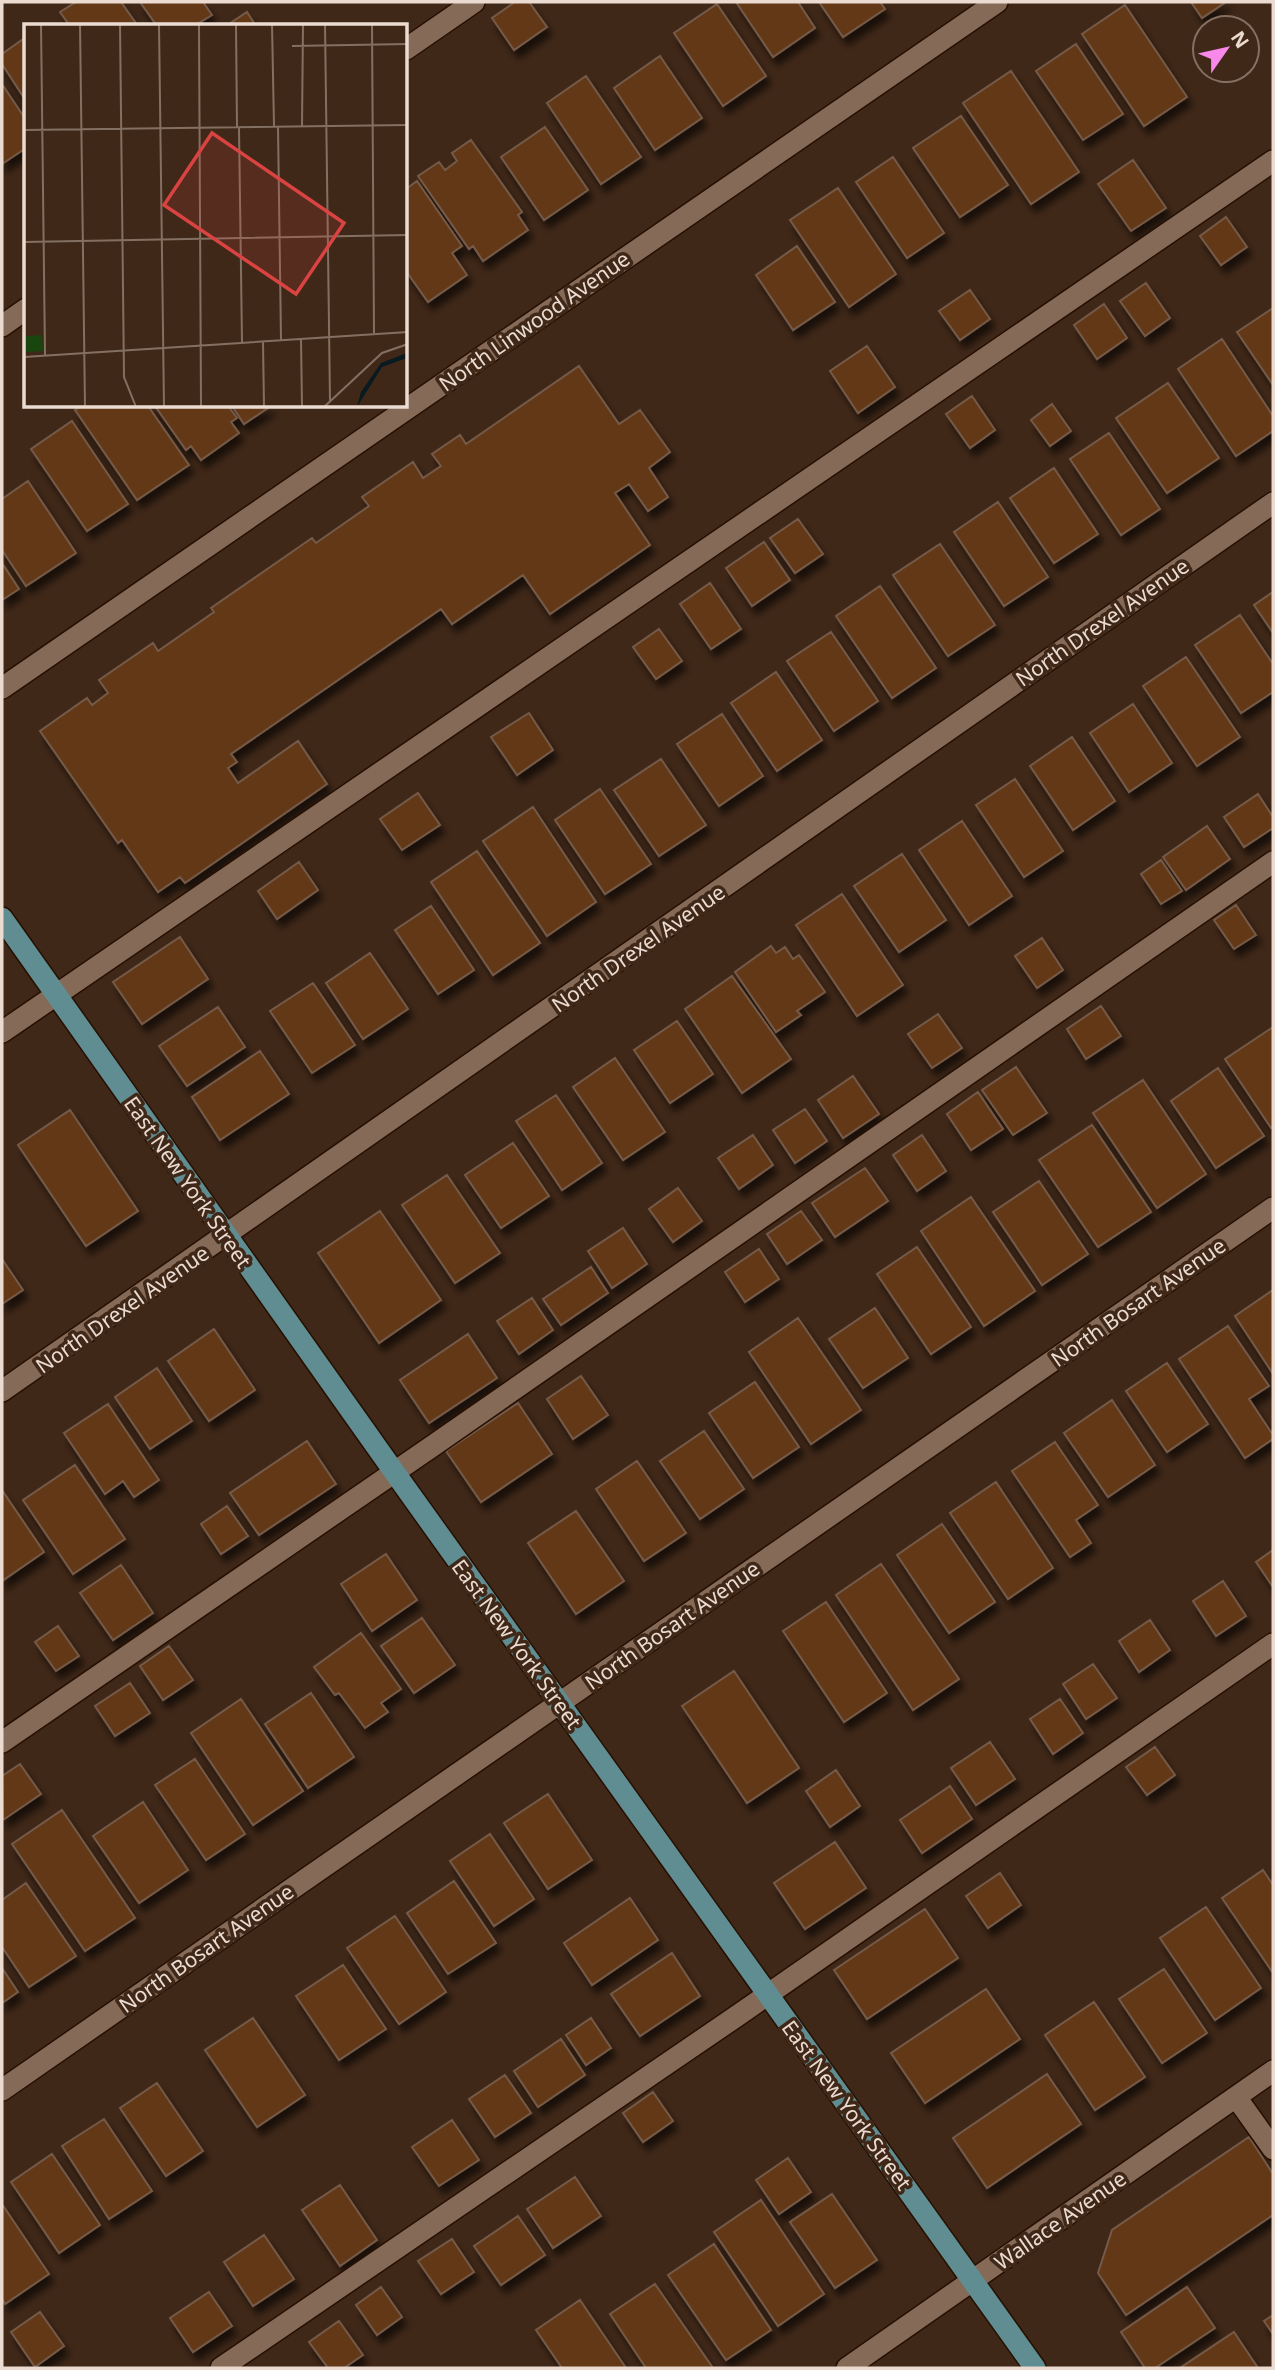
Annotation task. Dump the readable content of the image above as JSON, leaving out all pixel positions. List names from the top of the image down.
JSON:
{
  "streets": {
    "main road": ["East New York Street"],
    "street": [
      "North Linwood Avenue",
      "North Drexel Avenue",
      "North Bosart Avenue",
      "Wallace Avenue"
    ]
  },
  "crossings": [
    ["North Drexel Avenue", "East New York Street"],
    ["East New York Street", "North Bosart Avenue"],
    ["East New York Street", "Wallace Avenue"]
  ],
  "north": "top right"
}
